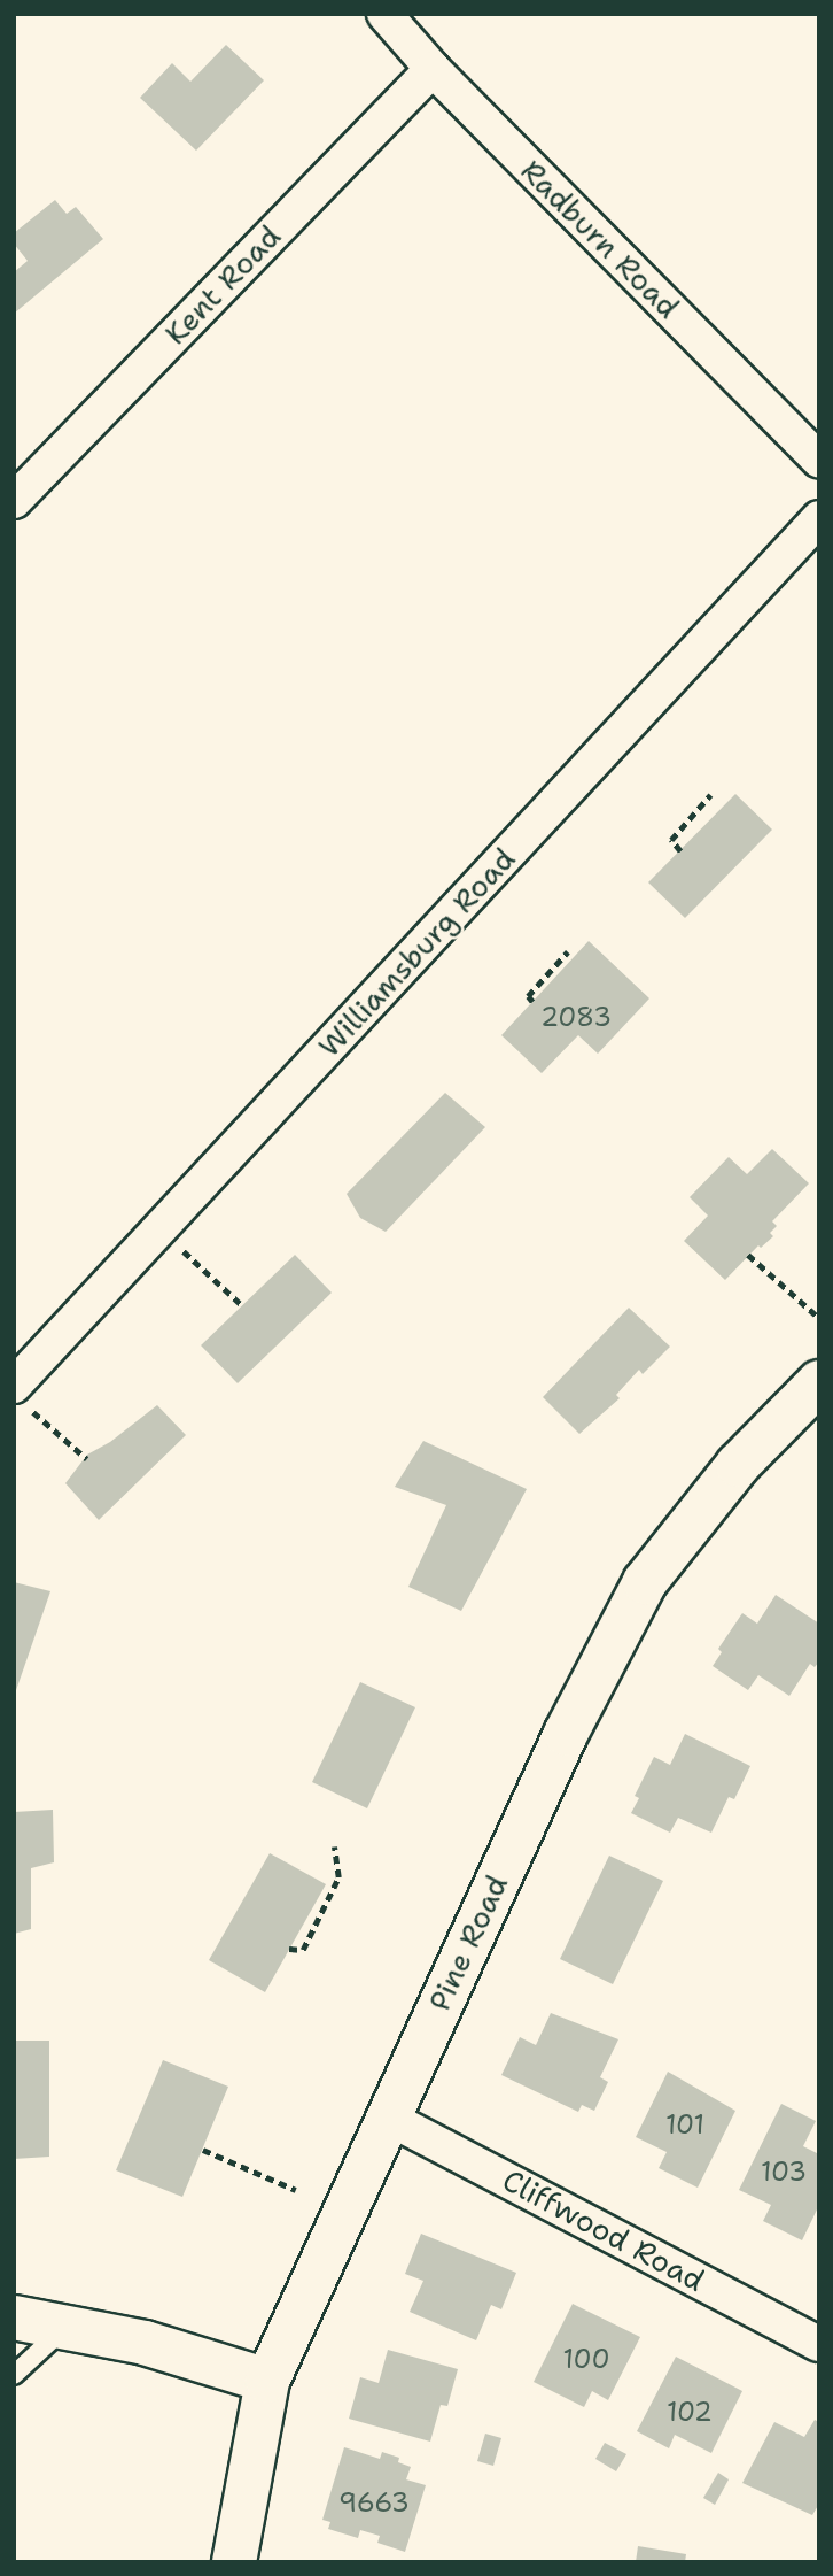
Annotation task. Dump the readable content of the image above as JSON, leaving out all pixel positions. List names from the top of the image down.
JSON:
{
  "streets": {
    "street": [
      "Radburn Road",
      "Kent Road",
      "Williamsburg Road",
      "Pine Road",
      "Cliffwood Road"
    ]
  },
  "crossings": [
    ["Radburn Road", "Kent Road"],
    ["Pine Road", "Cliffwood Road"]
  ],
  "house_numbers": [
    "2083",
    "101",
    "103",
    "100",
    "102",
    "9663"
  ]
}
